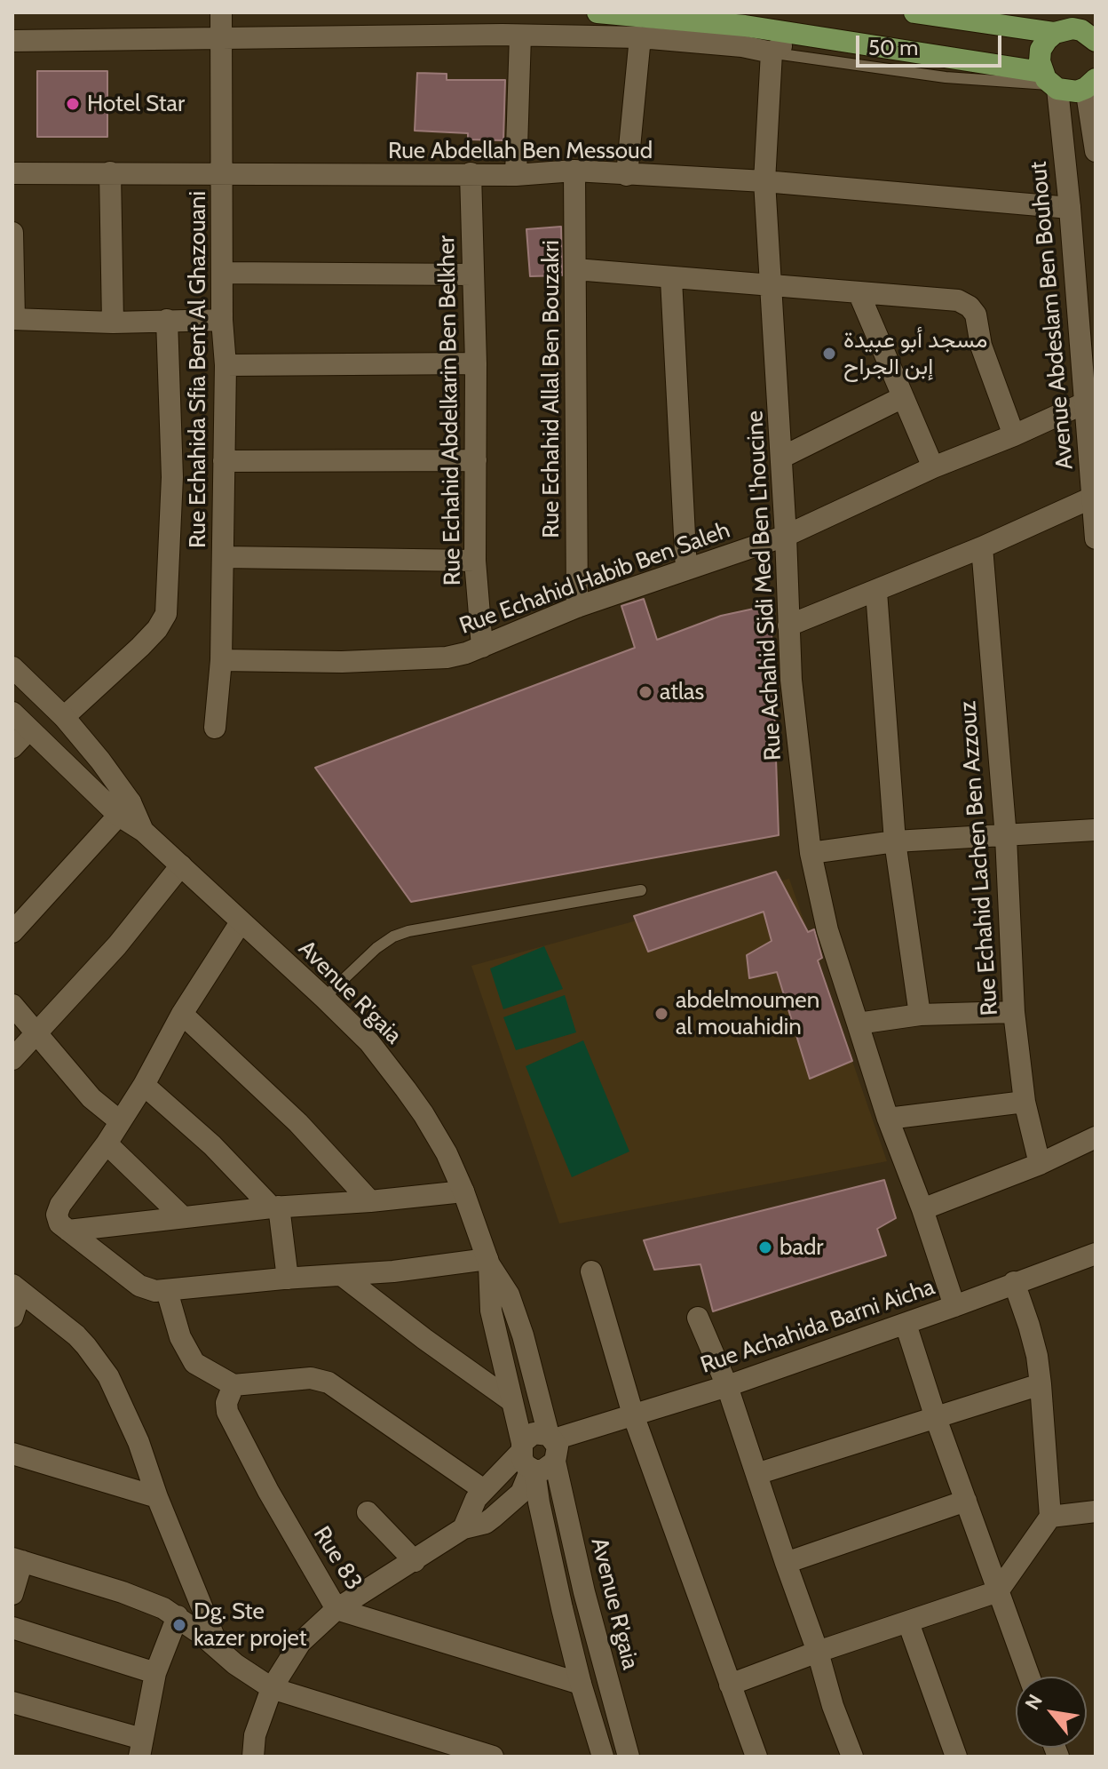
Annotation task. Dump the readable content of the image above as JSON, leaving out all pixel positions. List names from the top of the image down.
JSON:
{
  "streets": {
    "street": [
      "Rue Abdellah Ben Messoud",
      "Avenue Abdeslam Ben Bouhout",
      "Rue Echahida Sfia Bent Al Ghazouani",
      "Rue Echahid Allal Ben Bouzakri",
      "Rue Echahid Abdelkarin Ben Belkher",
      "Rue Echahid Habib Ben Saleh",
      "Rue Achahid Sidi Med Ben L'houcine",
      "Rue Echahid Lachen Ben Azzouz",
      "Avenue R'gaia",
      "Rue Achahida Barni Aicha",
      "Rue 83"
    ]
  },
  "crossings": [
    ["Rue Abdellah Ben Messoud", "Avenue Abdeslam Ben Bouhout"],
    ["Rue Abdellah Ben Messoud", "Rue Echahida Sfia Bent Al Ghazouani"],
    ["Rue Abdellah Ben Messoud", "Rue Echahid Allal Ben Bouzakri"],
    ["Rue Abdellah Ben Messoud", "Rue Echahid Abdelkarin Ben Belkher"],
    ["Rue Abdellah Ben Messoud", "Rue Achahid Sidi Med Ben L'houcine"],
    ["Avenue Abdeslam Ben Bouhout", "Rue Echahid Habib Ben Saleh"],
    ["Rue Echahida Sfia Bent Al Ghazouani", "Rue Echahid Habib Ben Saleh"],
    ["Rue Echahid Allal Ben Bouzakri", "Rue Echahid Habib Ben Saleh"],
    ["Rue Echahid Abdelkarin Ben Belkher", "Rue Echahid Habib Ben Saleh"],
    ["Rue Echahid Habib Ben Saleh", "Rue Achahid Sidi Med Ben L'houcine"],
    ["Rue Achahid Sidi Med Ben L'houcine", "Rue Achahida Barni Aicha"],
    ["Avenue R'gaia", "Rue Achahida Barni Aicha"],
    ["Avenue R'gaia", "Rue 83"]
  ],
  "places": [
    "Hotel Star",
    "مسجد أبو عبيدة إبن الجراح",
    "atlas",
    "abdelmoumen al mouahidin",
    "badr",
    "Dg. Ste kazer projet"
  ],
  "scale_bar": "50 m",
  "north": "top left"
}
